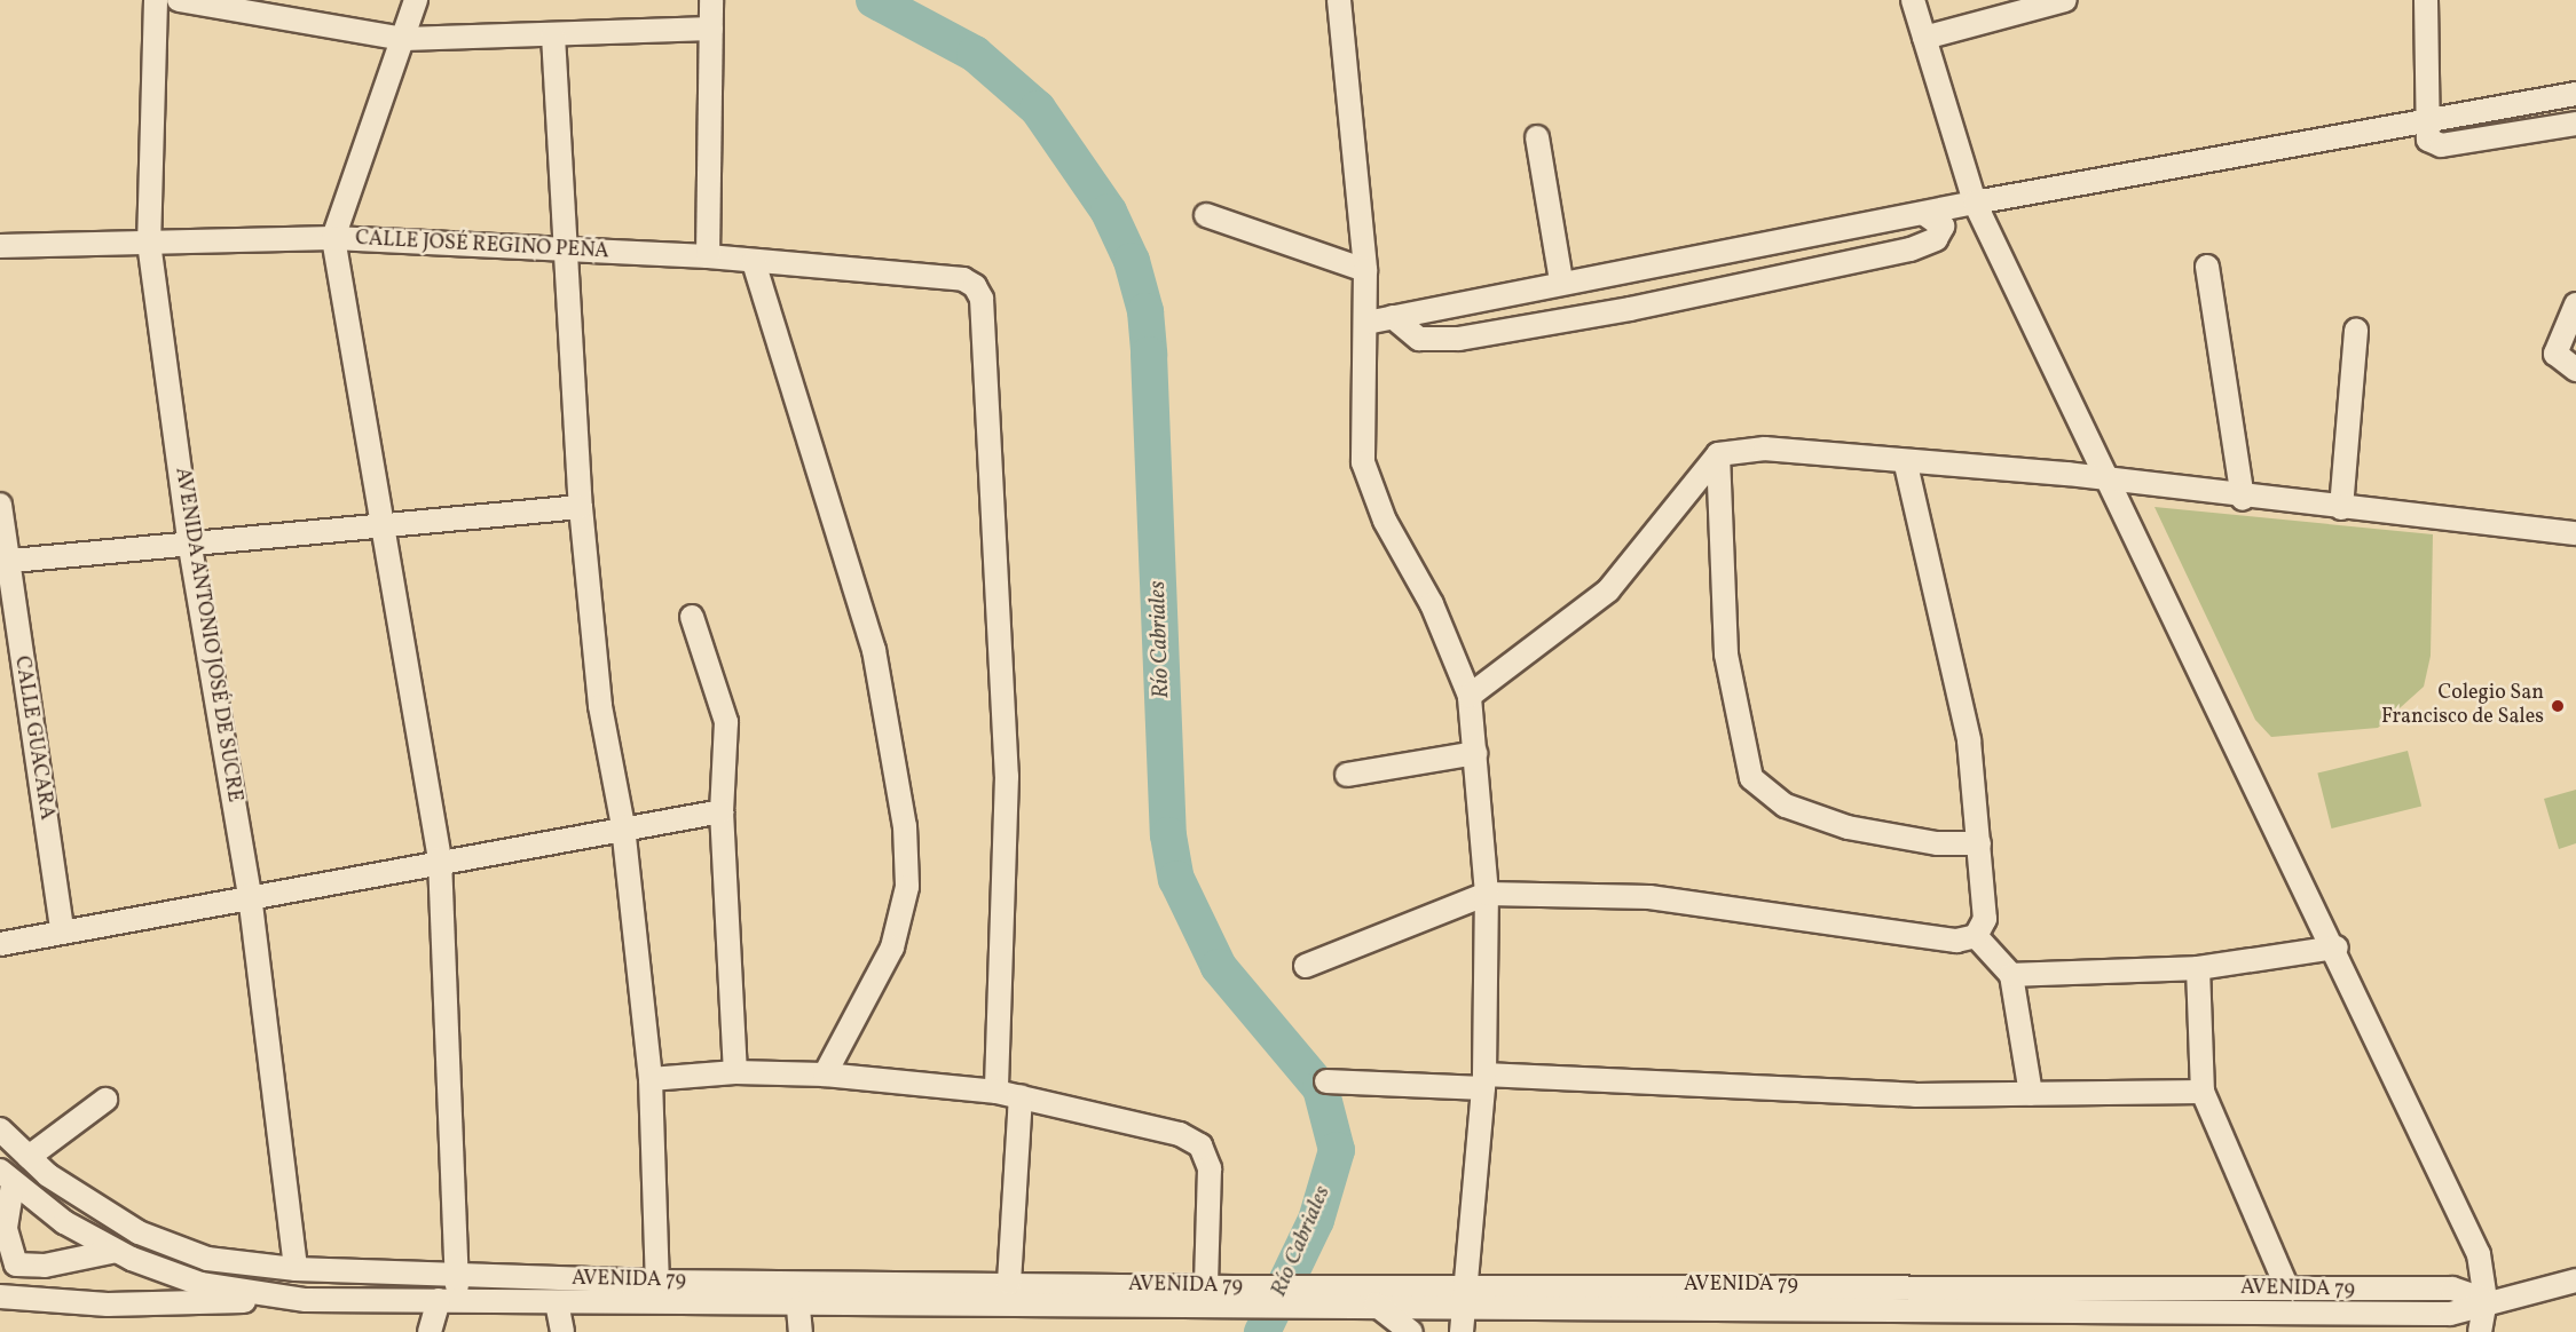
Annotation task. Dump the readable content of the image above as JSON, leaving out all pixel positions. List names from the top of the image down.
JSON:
{
  "streets": {
    "street": [
      "CALLE JOSÉ REGINO PEÑA",
      "AVENIDA ANTONIO JOSÉ DE SUCRE",
      "CALLE GUACARA",
      "AVENIDA 79"
    ]
  },
  "crossings": [
    ["CALLE JOSÉ REGINO PEÑA", "AVENIDA ANTONIO JOSÉ DE SUCRE"],
    ["AVENIDA ANTONIO JOSÉ DE SUCRE", "AVENIDA 79"]
  ],
  "water": ["Río Cabriales"],
  "places": ["Colegio San Francisco de Sales"]
}
